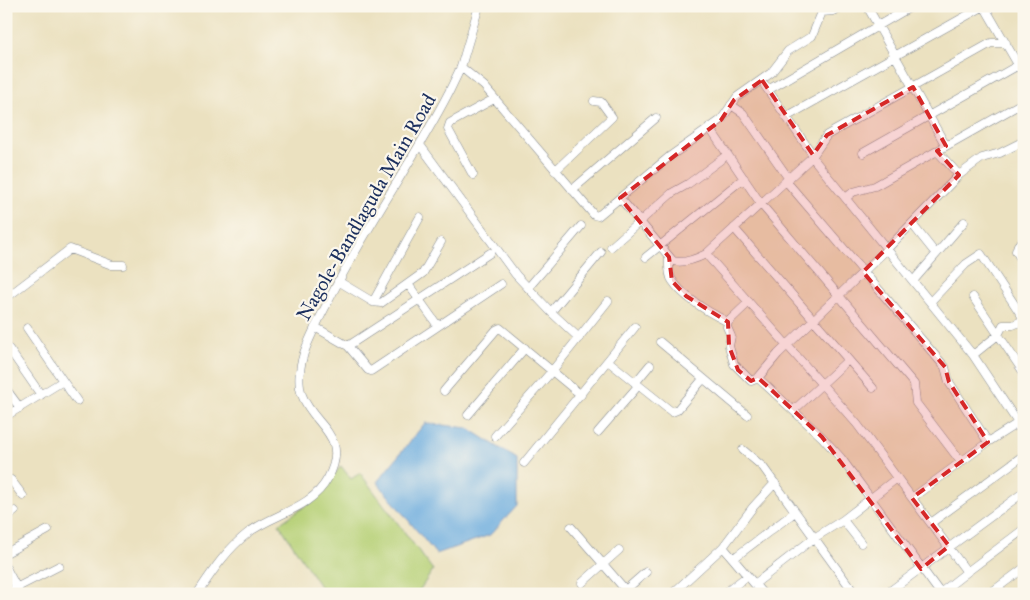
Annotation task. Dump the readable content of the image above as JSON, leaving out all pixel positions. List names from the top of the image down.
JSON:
{
  "streets": {
    "street": ["Nagole-Bandlaguda Main Road"]
  }
}
